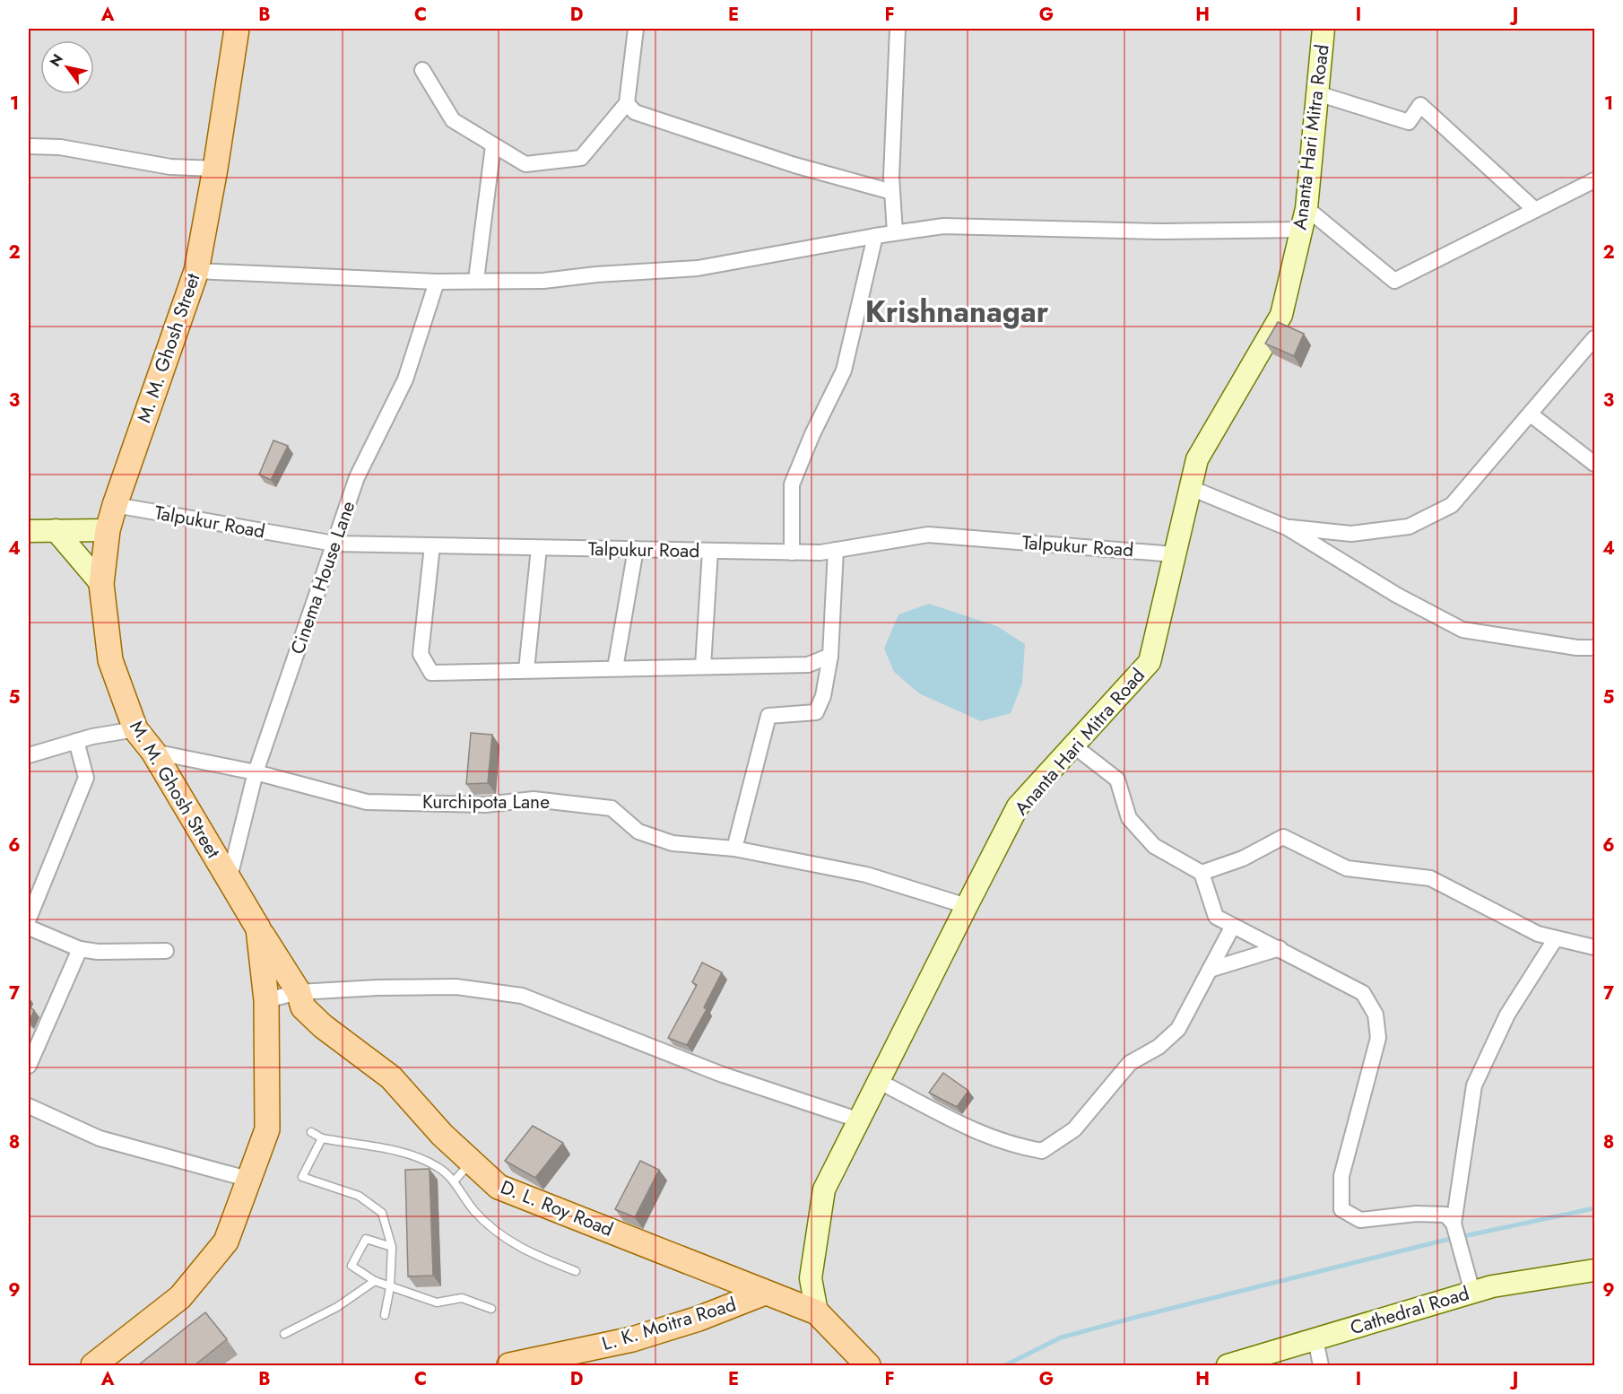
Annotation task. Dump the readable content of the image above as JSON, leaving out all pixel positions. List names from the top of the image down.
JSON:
{
  "streets": {
    "main road": [
      "Ananta Hari Mitra Road",
      "M. M. Ghosh Street",
      "D. L. Roy Road",
      "Cathedral Road",
      "L. K. Moitra Road"
    ],
    "street": ["Talpukur Road", "Cinema House Lane", "Kurchipota Lane"]
  },
  "crossings": [
    ["Ananta Hari Mitra Road", "Talpukur Road"],
    ["Ananta Hari Mitra Road", "Kurchipota Lane"],
    ["Ananta Hari Mitra Road", "D. L. Roy Road"],
    ["M. M. Ghosh Street", "Talpukur Road"],
    ["M. M. Ghosh Street", "Cinema House Lane"],
    ["M. M. Ghosh Street", "Kurchipota Lane"],
    ["M. M. Ghosh Street", "D. L. Roy Road"],
    ["Talpukur Road", "Cinema House Lane"],
    ["Cinema House Lane", "Kurchipota Lane"],
    ["D. L. Roy Road", "L. K. Moitra Road"]
  ],
  "districts": ["Krishnanagar"],
  "north": "top left",
  "grid": {
    "columns": [
      "A",
      "B",
      "C",
      "D",
      "E",
      "F",
      "G",
      "H",
      "I",
      "J"
    ],
    "rows": [
      "1",
      "2",
      "3",
      "4",
      "5",
      "6",
      "7",
      "8",
      "9"
    ]
  }
}
